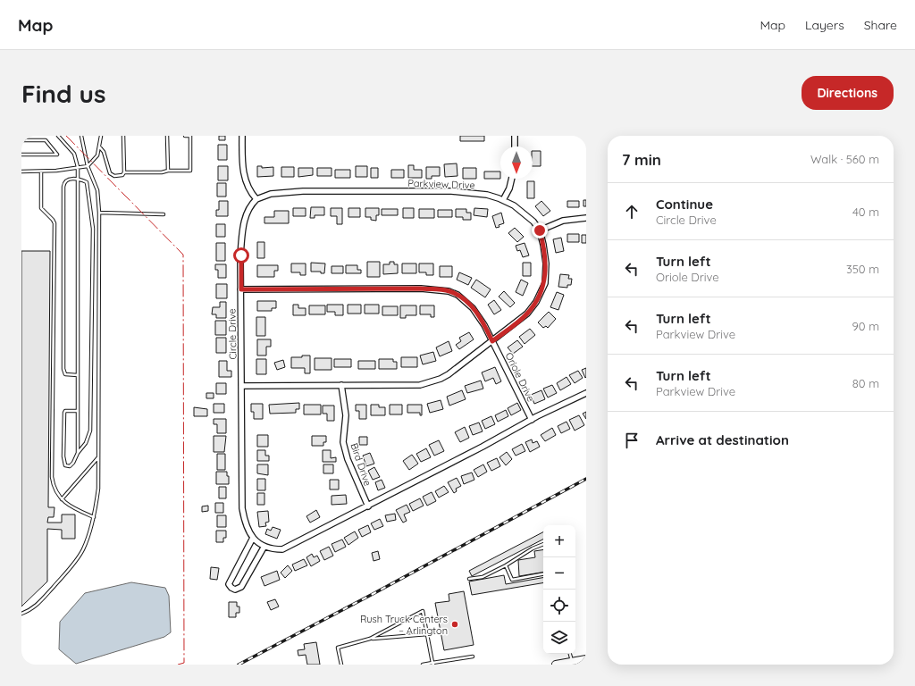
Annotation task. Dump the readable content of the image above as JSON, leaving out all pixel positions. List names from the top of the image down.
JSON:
{
  "streets": {
    "street": [
      "Parkview Drive",
      "Circle Drive",
      "Oriole Drive",
      "Bird Drive"
    ]
  },
  "crossings": [
    ["Parkview Drive", "Circle Drive"],
    ["Parkview Drive", "Oriole Drive"],
    ["Parkview Drive", "Bird Drive"],
    ["Circle Drive", "Oriole Drive"]
  ],
  "places": ["Rush Truck Centers – Arlington"],
  "north": "bottom",
  "page": {
    "header": "Map",
    "nav": ["Map", "Layers", "Share"],
    "buttons": "Directions",
    "title": "Find us",
    "heading": ["7 min", "Walk · 560 m"],
    "list": [
      ["Continue", "Circle Drive", "40 m"],
      ["Turn left", "Oriole Drive", "350 m"],
      ["Turn left", "Parkview Drive", "90 m"],
      ["Turn left", "Parkview Drive", "80 m"],
      "Arrive at destination"
    ],
    "map_buttons": ["+", "−"]
  }
}
